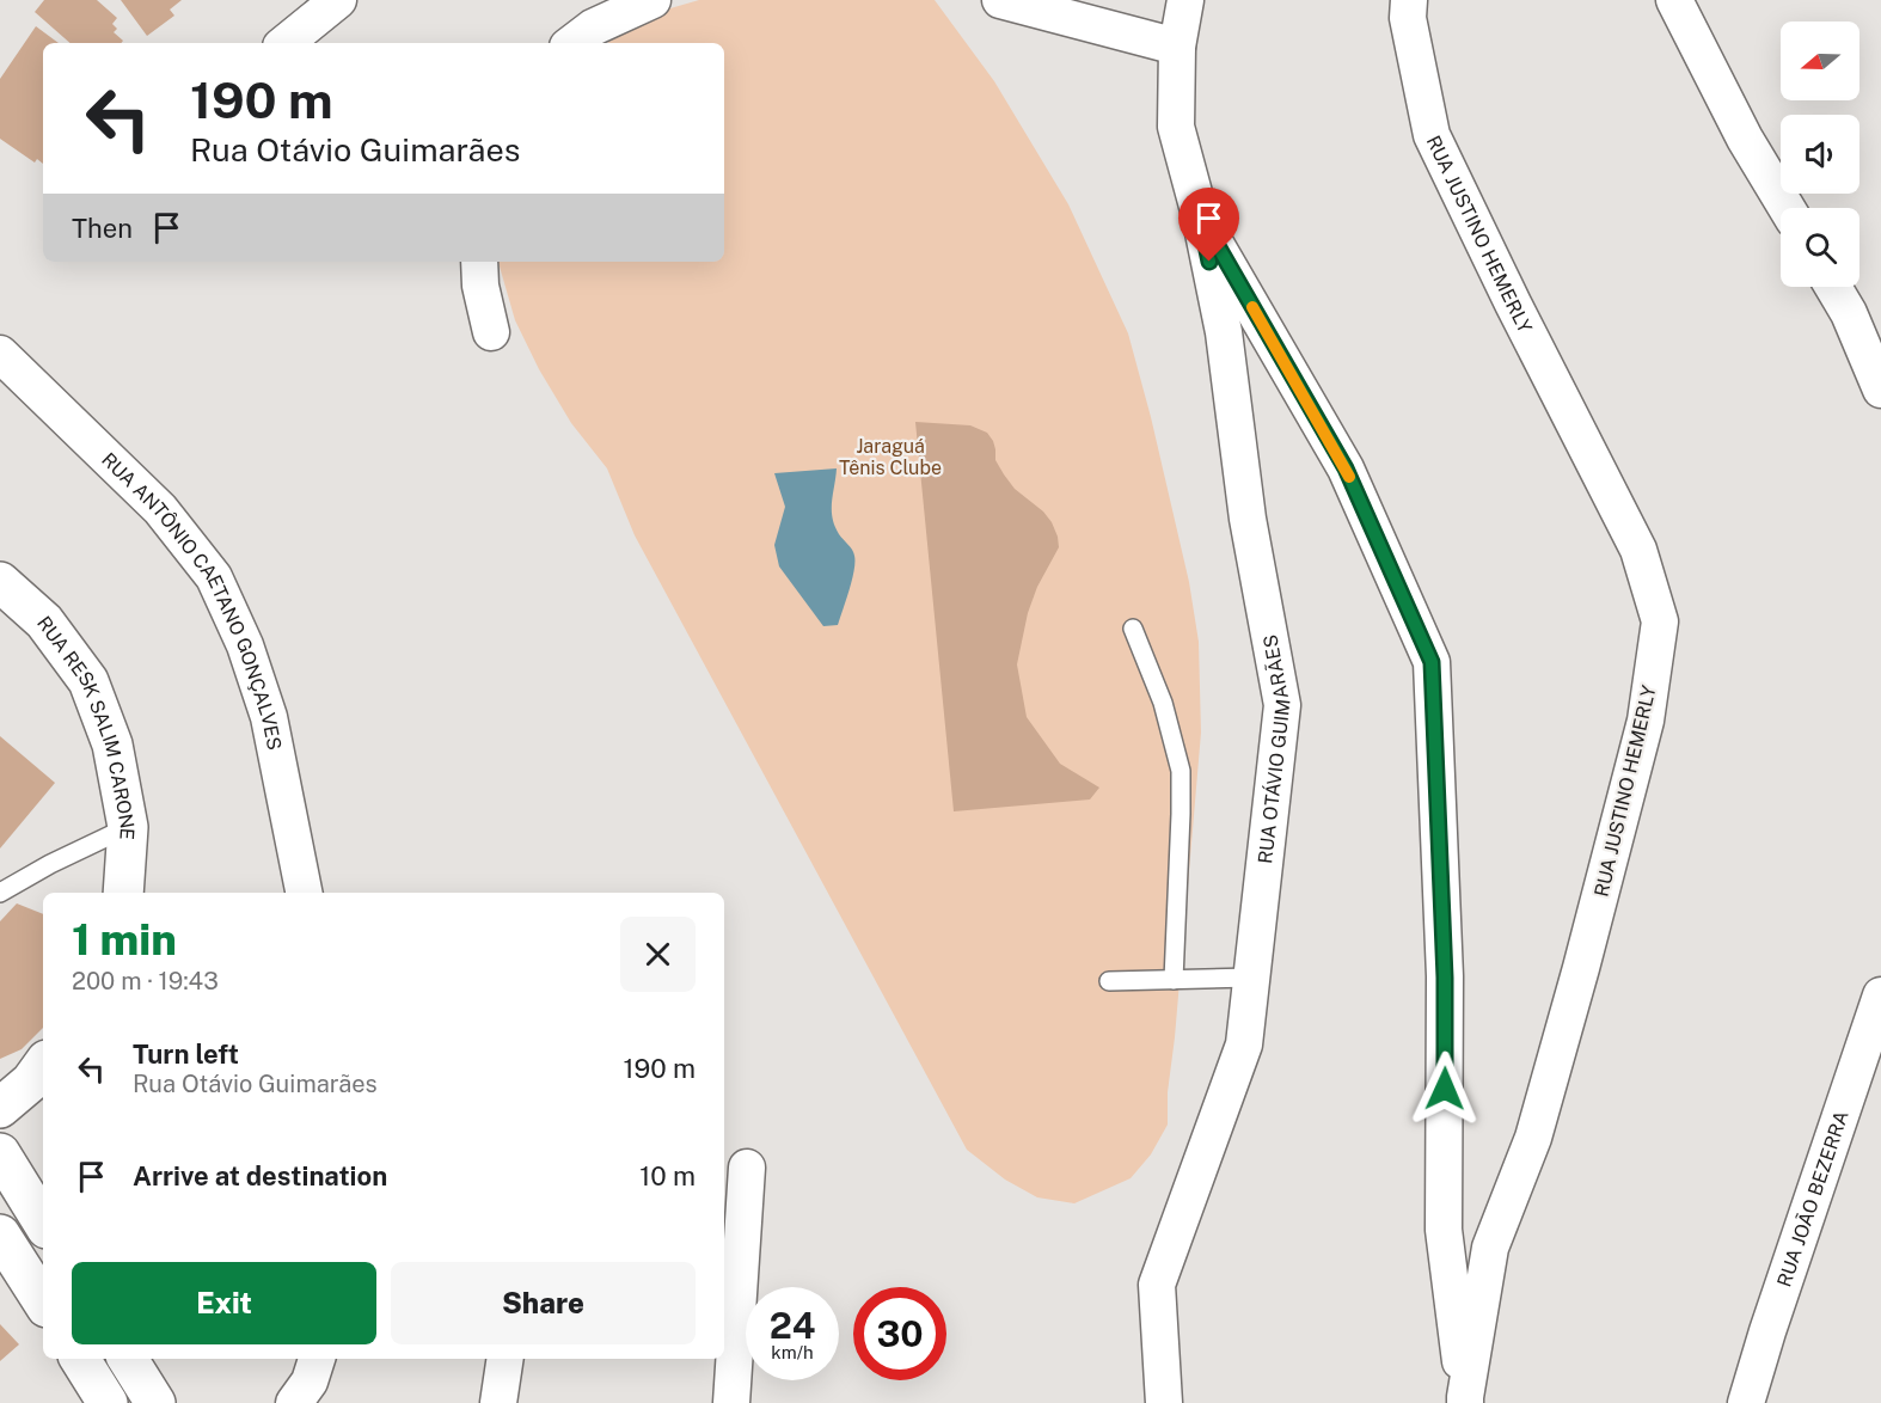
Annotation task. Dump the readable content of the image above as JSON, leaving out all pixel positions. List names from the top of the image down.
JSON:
{
  "streets": {
    "street": [
      "RUA JUSTINO HEMERLY",
      "RUA ANTÔNIO CAETANO GONÇALVES",
      "RUA RESK SALIM CARONE",
      "RUA OTÁVIO GUIMARÃES",
      "RUA JOÃO BEZERRA"
    ]
  },
  "parks": ["Jaraguá Tênis Clube"],
  "north": "left",
  "page": {
    "turn": ["190 m", "Rua Otávio Guimarães"],
    "then": "Then",
    "heading": ["1 min", "200 m · 19:43"],
    "list": [
      {
        "name": "Turn left",
        "note": "Rua Otávio Guimarães",
        "value": "190 m"
      },
      {
        "name": "Arrive at destination",
        "value": "10 m"
      }
    ],
    "buttons": ["Exit", "Share"],
    "speed": "24 km/h",
    "limit": "30"
  }
}
